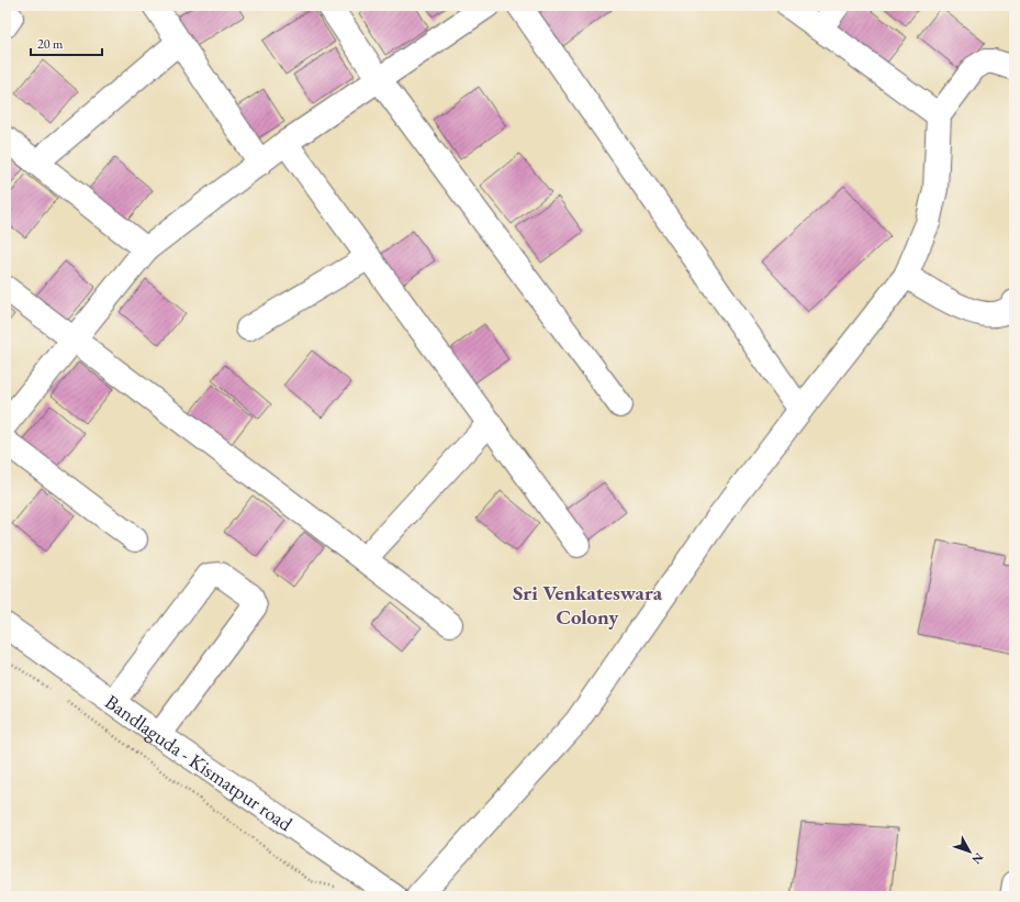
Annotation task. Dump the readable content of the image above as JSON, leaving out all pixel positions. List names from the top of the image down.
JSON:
{
  "streets": {
    "main road": ["Bandlaguda - Kismatpur road"]
  },
  "districts": ["Sri Venkateswara Colony"],
  "scale_bar": "20 m",
  "north": "bottom right"
}
